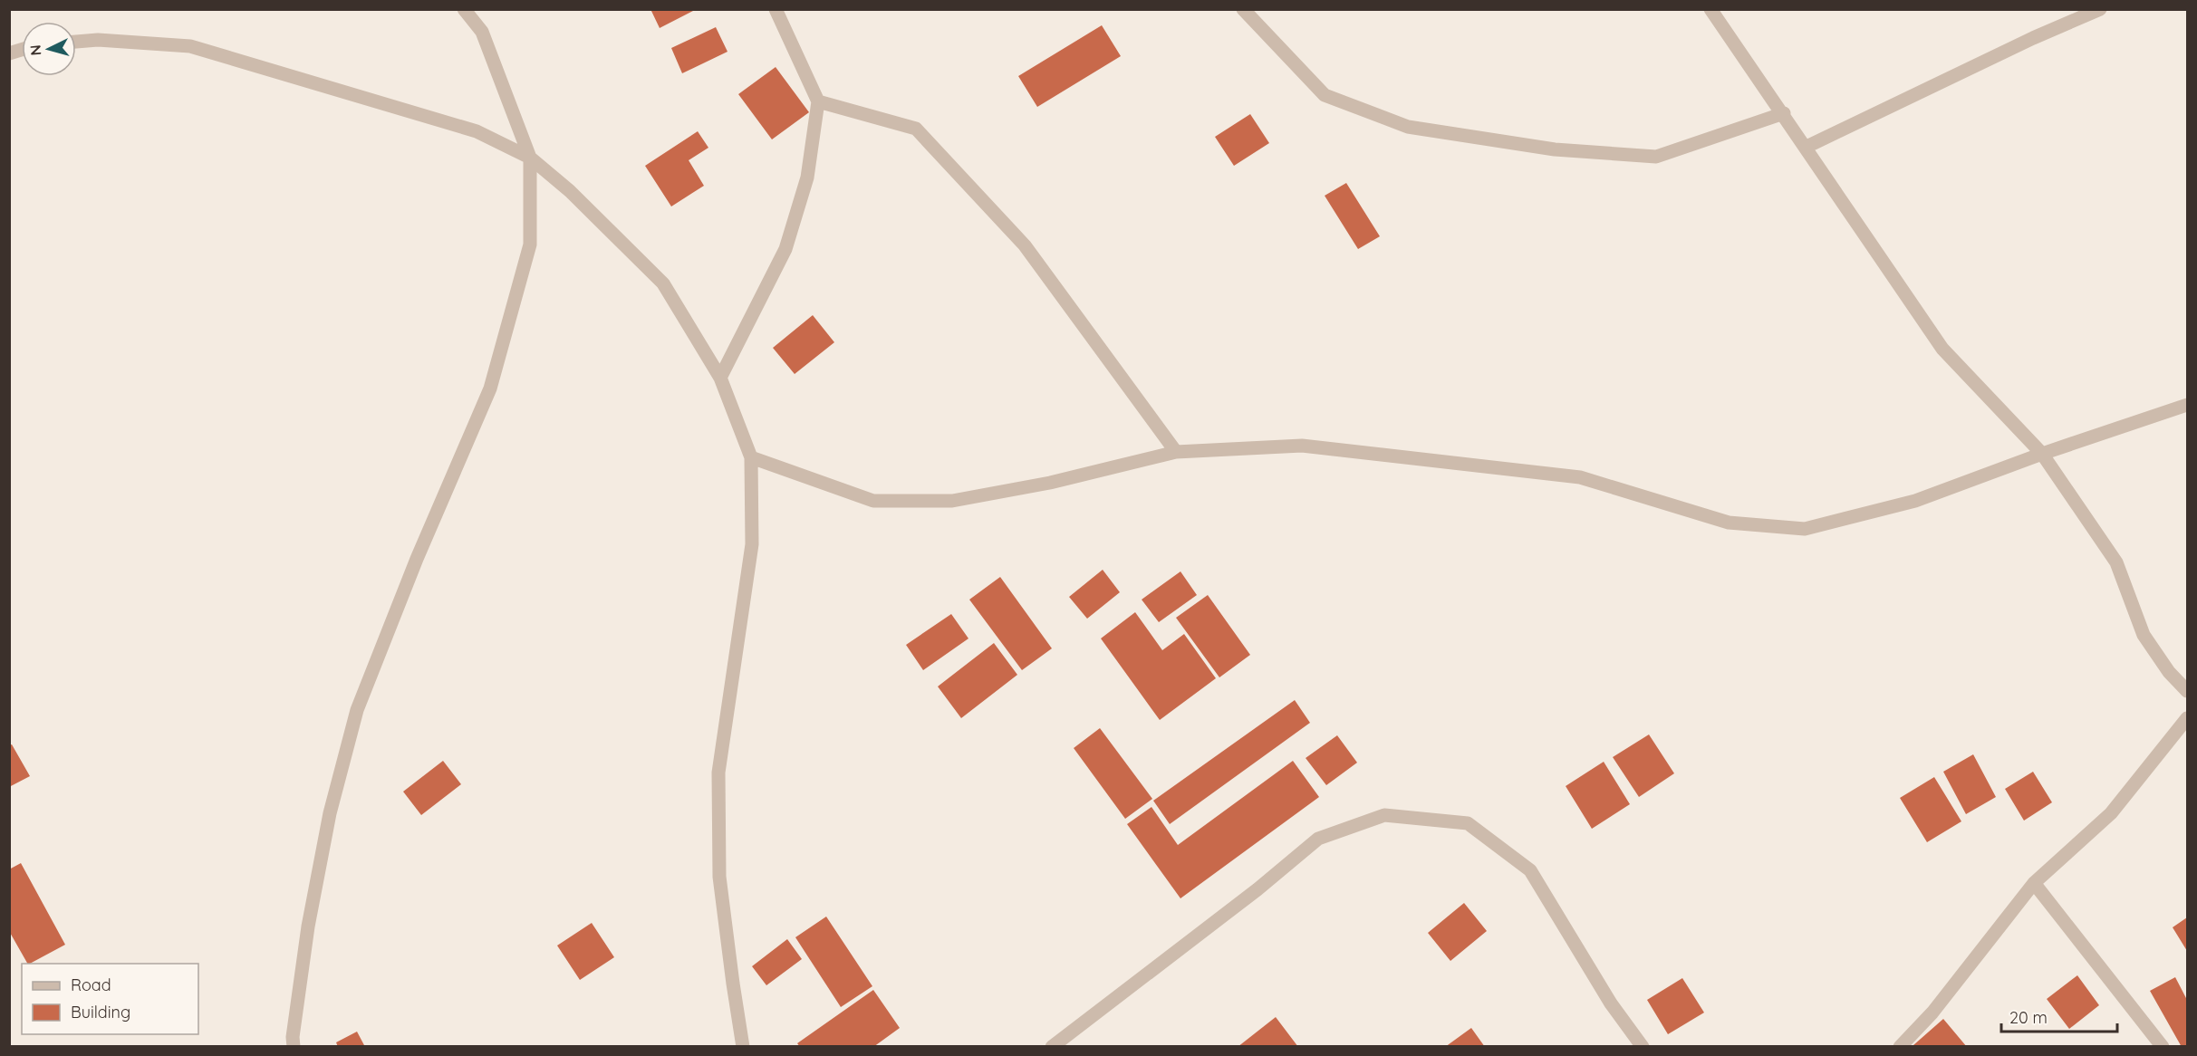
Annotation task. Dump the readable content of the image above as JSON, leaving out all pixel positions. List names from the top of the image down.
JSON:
{
  "legend": ["Road", "Building"],
  "scale_bar": "20 m",
  "north": "left"
}
